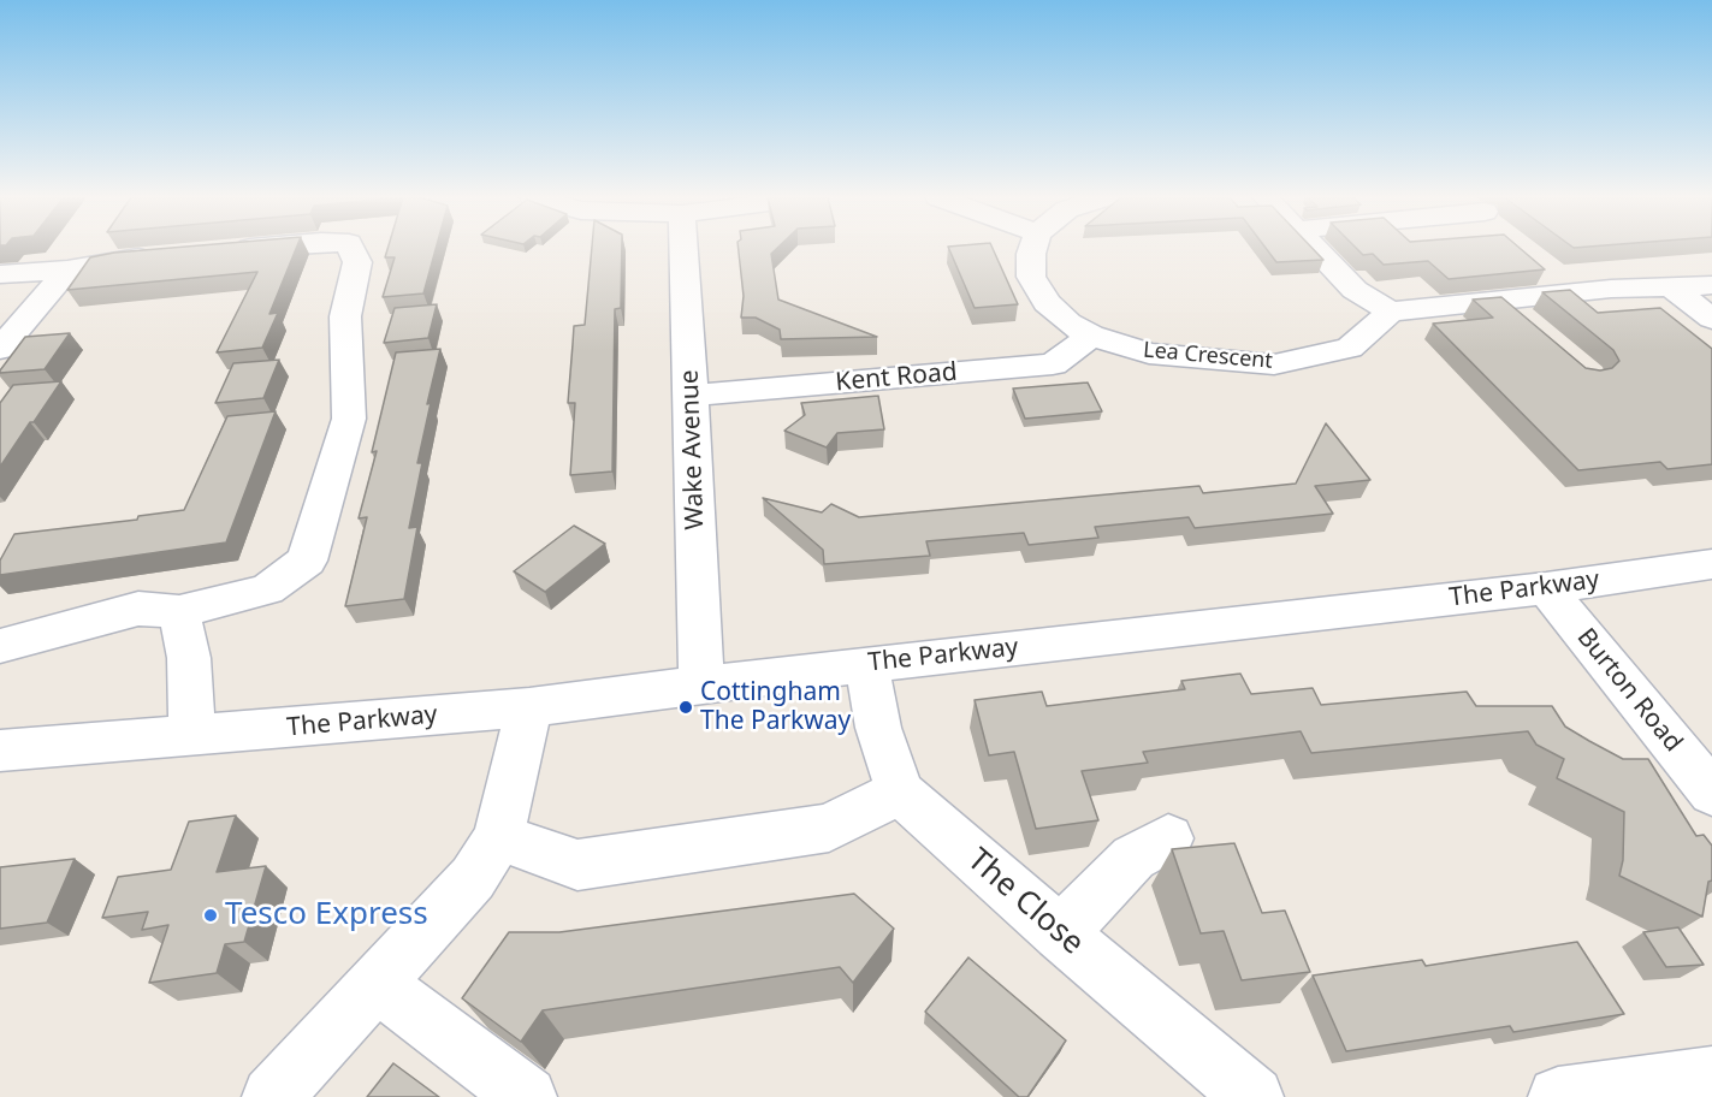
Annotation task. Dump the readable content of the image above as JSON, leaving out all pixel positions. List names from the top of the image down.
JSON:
{
  "streets": {
    "street": [
      "Lea Crescent",
      "Kent Road",
      "Wake Avenue",
      "The Parkway",
      "Burton Road",
      "The Close"
    ]
  },
  "crossings": [
    ["Lea Crescent", "Kent Road"],
    ["Kent Road", "Wake Avenue"],
    ["Wake Avenue", "The Parkway"],
    ["The Parkway", "Burton Road"],
    ["The Parkway", "The Close"]
  ],
  "places": ["Cottingham The Parkway", "Tesco Express"]
}
